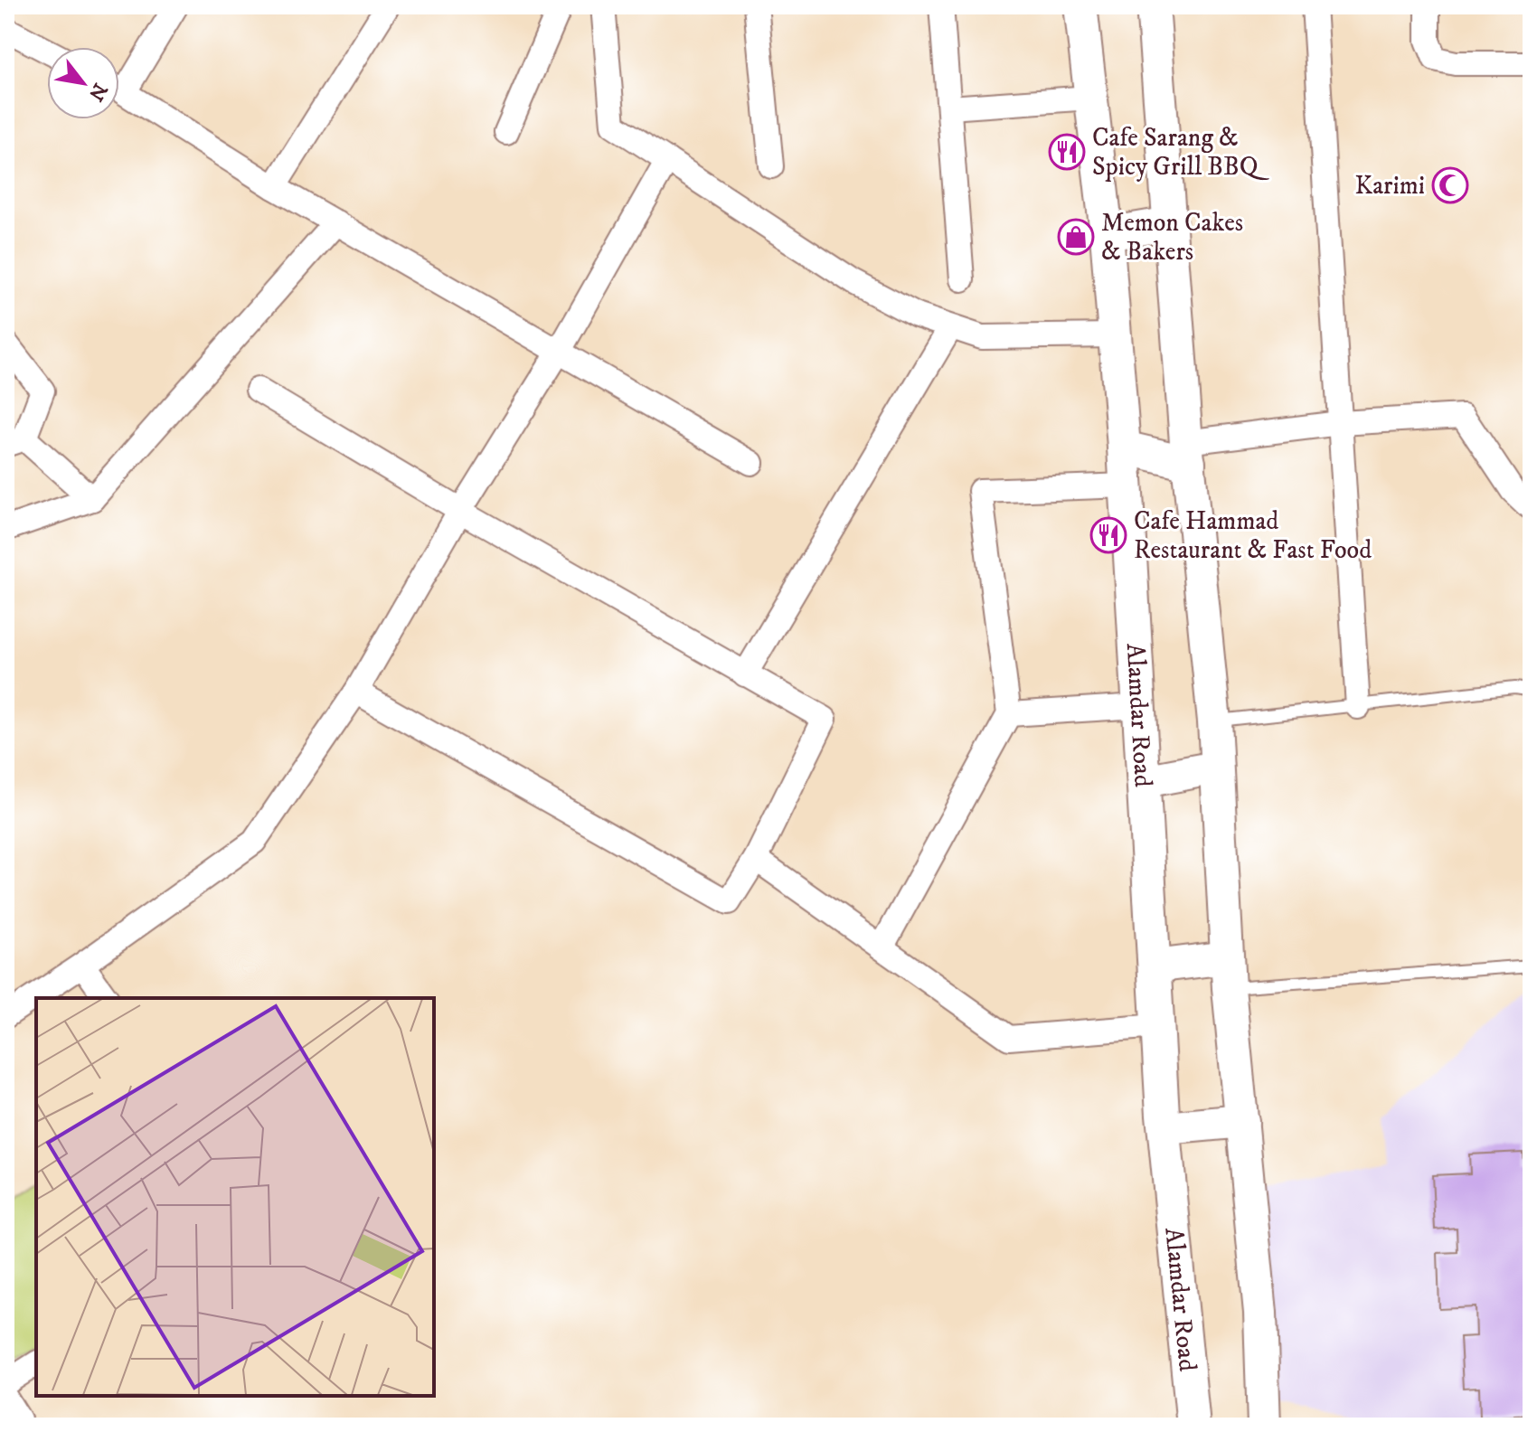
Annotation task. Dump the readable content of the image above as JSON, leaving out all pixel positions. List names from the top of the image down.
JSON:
{
  "streets": {
    "street": ["Alamdar Road"]
  },
  "places": {
    "restaurant": ["Cafe Sarang & Spicy Grill BBQ", "Cafe Hammad Restaurant & Fast Food"],
    "mosque": ["Karimi"],
    "shop": ["Memon Cakes & Bakers"]
  },
  "north": "bottom right"
}
